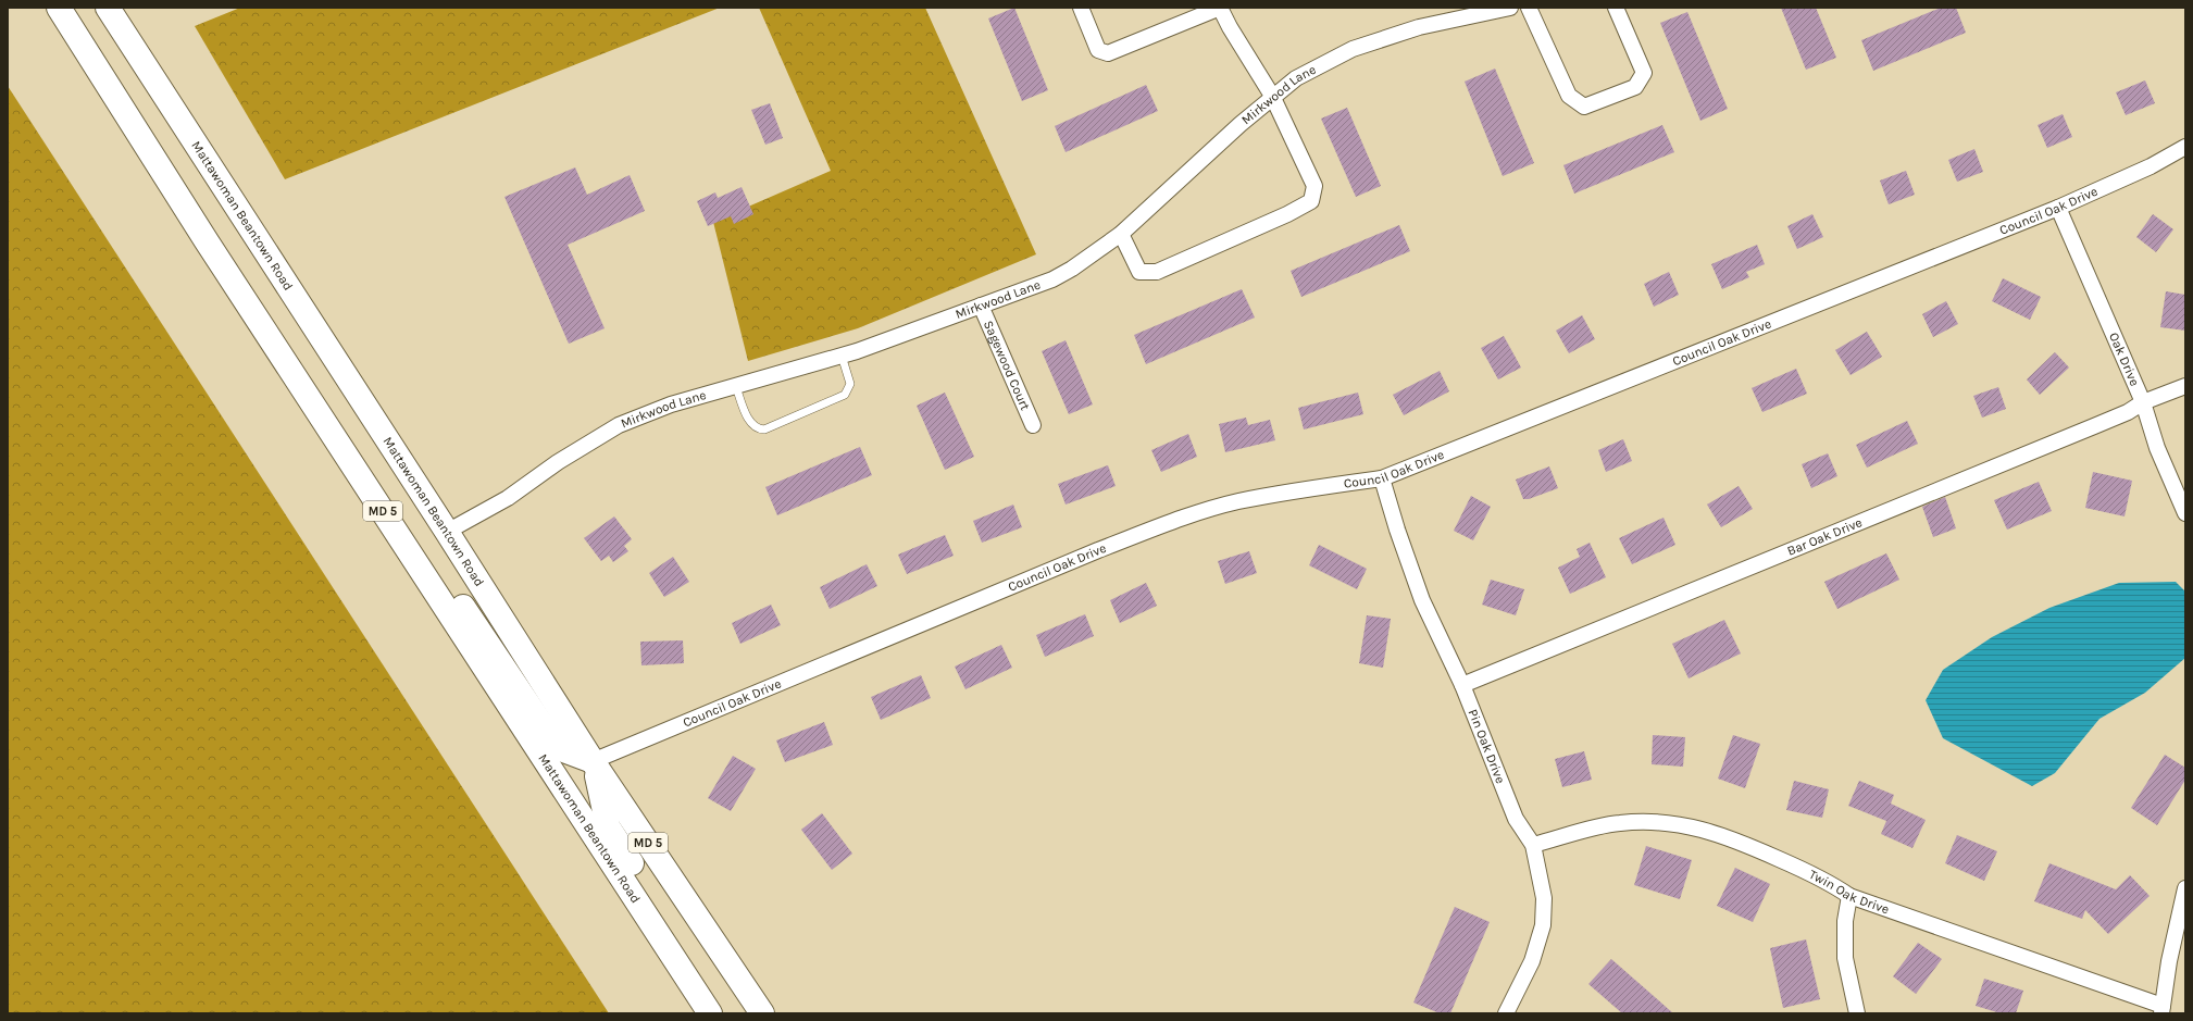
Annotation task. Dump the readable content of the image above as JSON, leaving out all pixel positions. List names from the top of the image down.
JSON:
{
  "streets": {
    "highway": ["Mattawoman Beantown Road", "MD 5"],
    "street": [
      "Mirkwood Lane",
      "Council Oak Drive",
      "Oak Drive",
      "Sagewood Court",
      "Bar Oak Drive",
      "Pin Oak Drive",
      "Twin Oak Drive"
    ]
  },
  "crossings": [
    ["Mirkwood Lane", "Mattawoman Beantown Road"],
    ["Mirkwood Lane", "Sagewood Court"],
    ["Council Oak Drive", "Mattawoman Beantown Road"],
    ["Council Oak Drive", "Oak Drive"],
    ["Council Oak Drive", "Pin Oak Drive"],
    ["Oak Drive", "Bar Oak Drive"],
    ["Bar Oak Drive", "Pin Oak Drive"],
    ["Pin Oak Drive", "Twin Oak Drive"]
  ]
}
